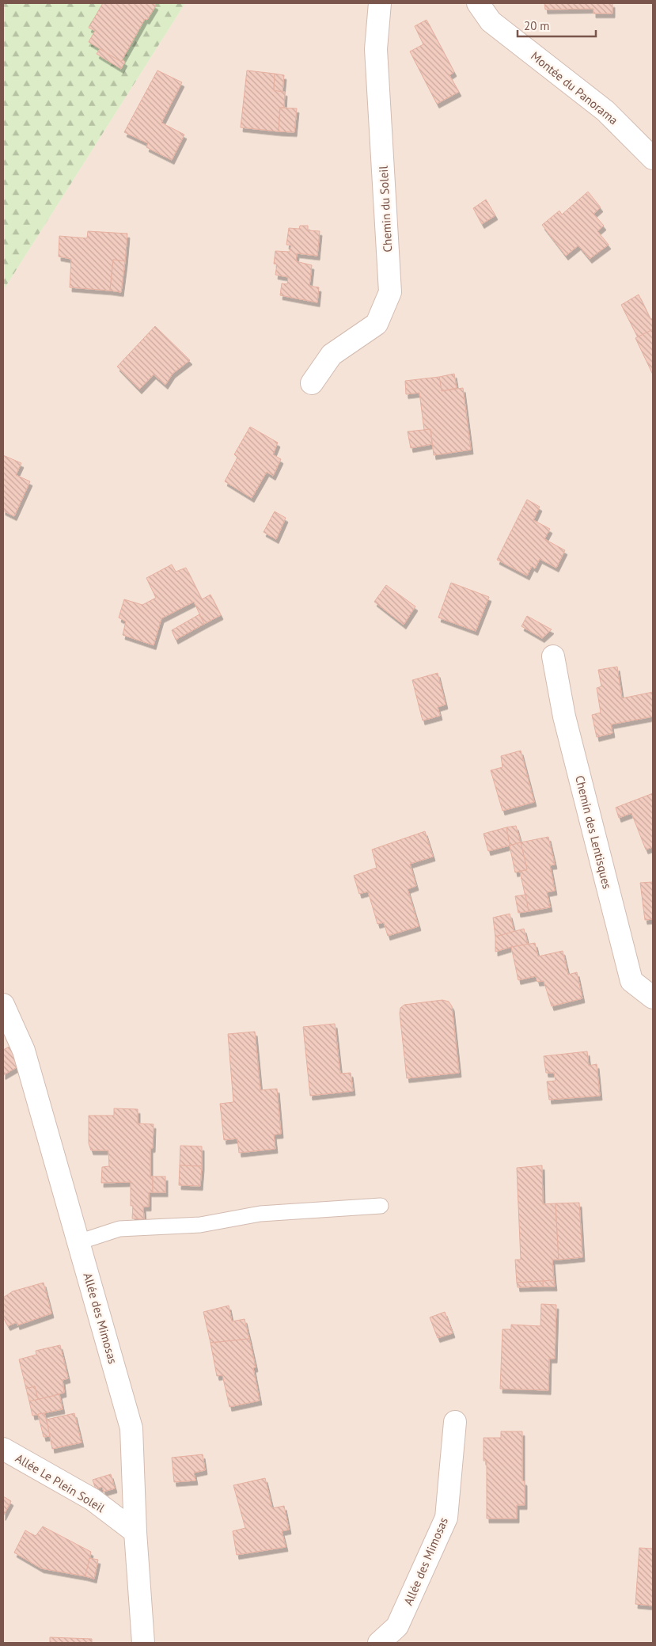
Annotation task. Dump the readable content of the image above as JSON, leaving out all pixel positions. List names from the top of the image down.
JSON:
{
  "streets": {
    "street": [
      "Montée du Panorama",
      "Chemin du Soleil",
      "Chemin des Lentisques",
      "Allée des Mimosas",
      "Allée Le Plein Soleil"
    ]
  },
  "crossings": [
    ["Allée des Mimosas", "Allée Le Plein Soleil"]
  ],
  "scale_bar": "20 m"
}
